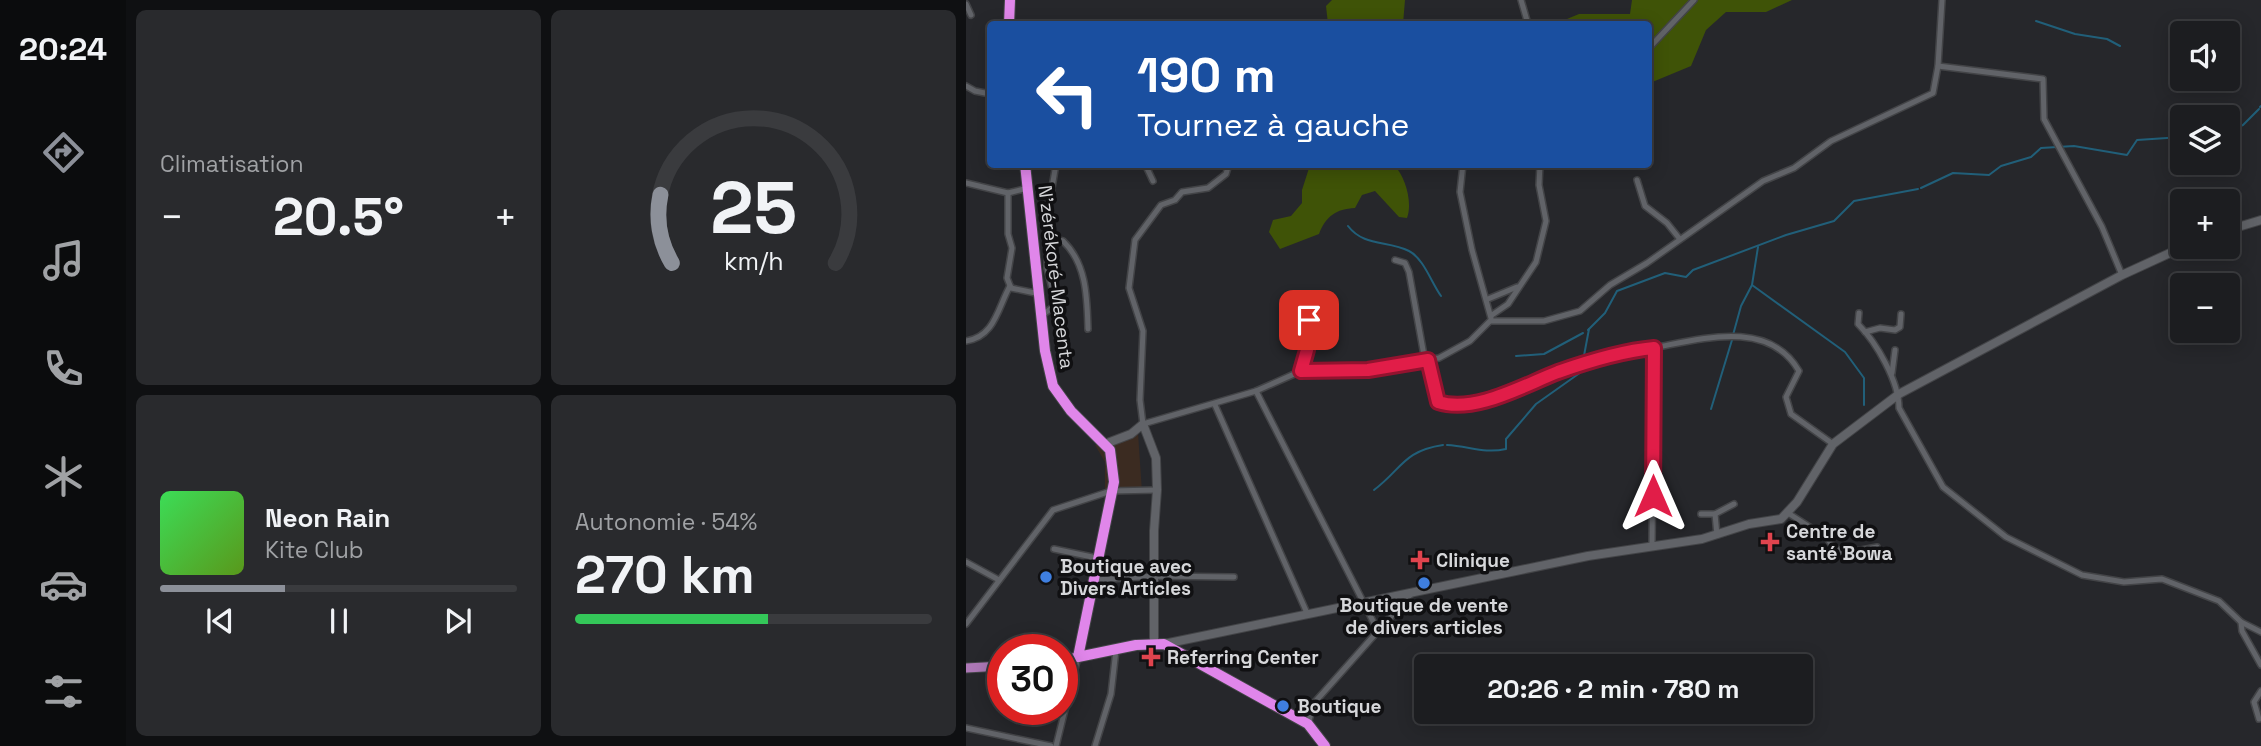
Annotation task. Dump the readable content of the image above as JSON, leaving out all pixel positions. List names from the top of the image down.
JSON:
{
  "streets": {
    "highway": ["N'zérékoré-Macenta"]
  },
  "places": {
    "health": ["Centre de santé Bowa", "Clinique", "Referring Center"],
    "other": ["Boutique avec Divers Articles", "Boutique de vente de divers articles", "Boutique"]
  },
  "page": {
    "tabs": "20:24",
    "tile": [
      "Climatisation",
      ["Autonomie · 54%", "270 km"]
    ],
    "map_buttons": ["+", "−"],
    "turn": ["190 m", "Tournez à gauche"],
    "heat": ["−", "20.5°", "+"],
    "song": ["Neon Rain", "Kite Club"],
    "limit": "30",
    "trip": "20:26 · 2 min · 780 m",
    "gauge": ["25", "km/h"]
  }
}
